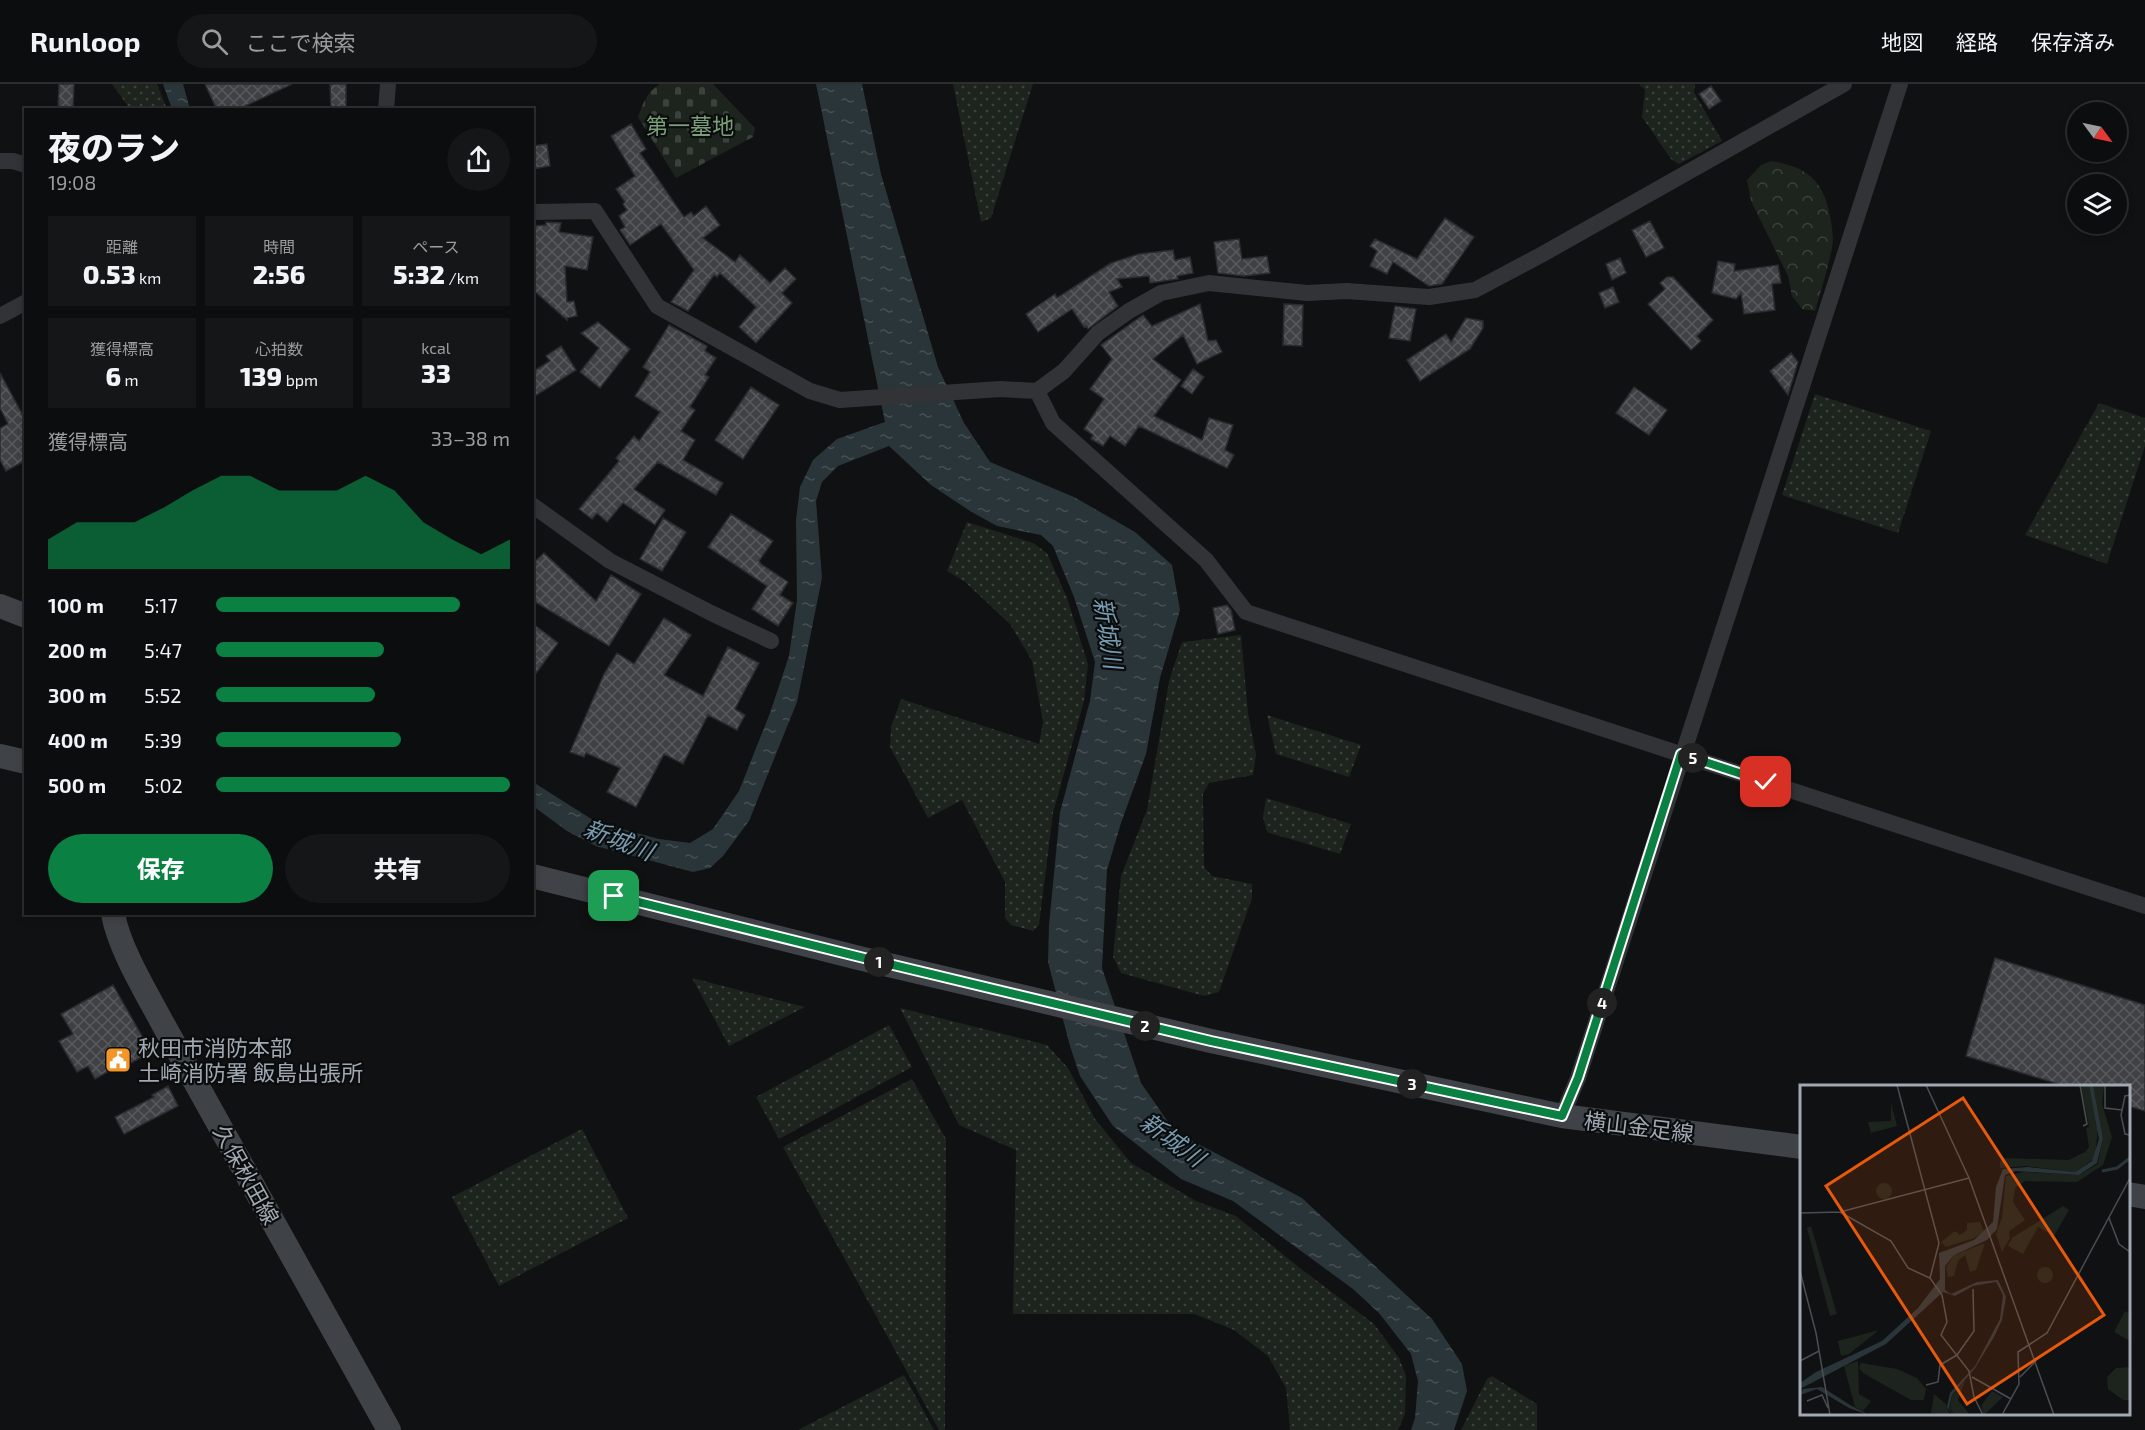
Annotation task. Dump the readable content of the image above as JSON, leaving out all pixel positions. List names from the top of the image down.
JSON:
{
  "streets": {
    "street": ["横山金足線", "久保秋田線"]
  },
  "water": ["新城川"],
  "parks": ["第一墓地"],
  "places": {
    "public building": ["秋田市消防本部 土崎消防署 飯島出張所"]
  },
  "north": "bottom right",
  "page": {
    "header": "Runloop",
    "search": "ここで検索",
    "nav": ["地図", "経路", "保存済み"],
    "heading": ["夜のラン", "19:08"],
    "stats": [
      ["距離", "0.53 km"],
      ["時間", "2:56"],
      ["ペース", "5:32 /km"],
      ["獲得標高", "6 m"],
      ["心拍数", "139 bpm"],
      ["kcal", "33"]
    ],
    "chart": ["獲得標高", "33–38 m"],
    "list": [
      {
        "name": "100 m",
        "note": "5:17"
      },
      {
        "name": "200 m",
        "note": "5:47"
      },
      {
        "name": "300 m",
        "note": "5:52"
      },
      {
        "name": "400 m",
        "note": "5:39"
      },
      {
        "name": "500 m",
        "note": "5:02"
      }
    ],
    "pins": [
      "5",
      "1",
      "4",
      "2",
      "3"
    ],
    "buttons": ["保存", "共有"]
  }
}
